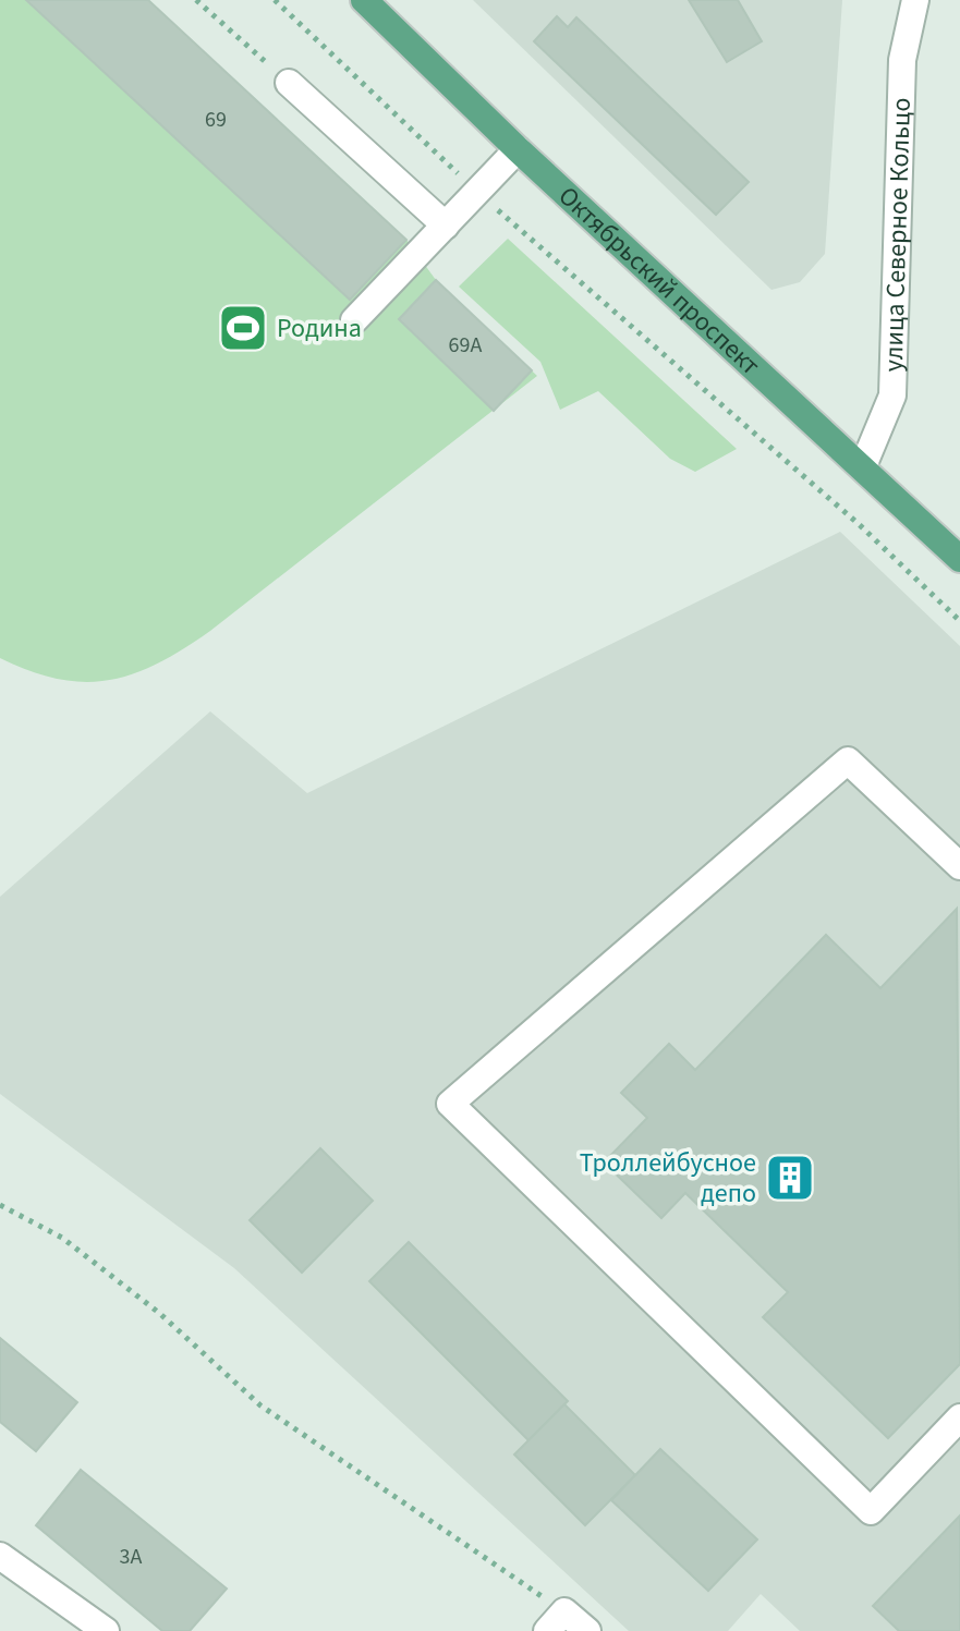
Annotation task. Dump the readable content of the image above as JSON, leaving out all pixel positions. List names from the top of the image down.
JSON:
{
  "streets": {
    "main road": ["Октябрьский проспект"],
    "street": ["улица Северное Кольцо"]
  },
  "crossings": [
    ["улица Северное Кольцо", "Октябрьский проспект"]
  ],
  "places": {
    "sports": ["Родина"],
    "building": ["Троллейбусное депо"]
  },
  "house_numbers": ["69", "69А", "3А"]
}
